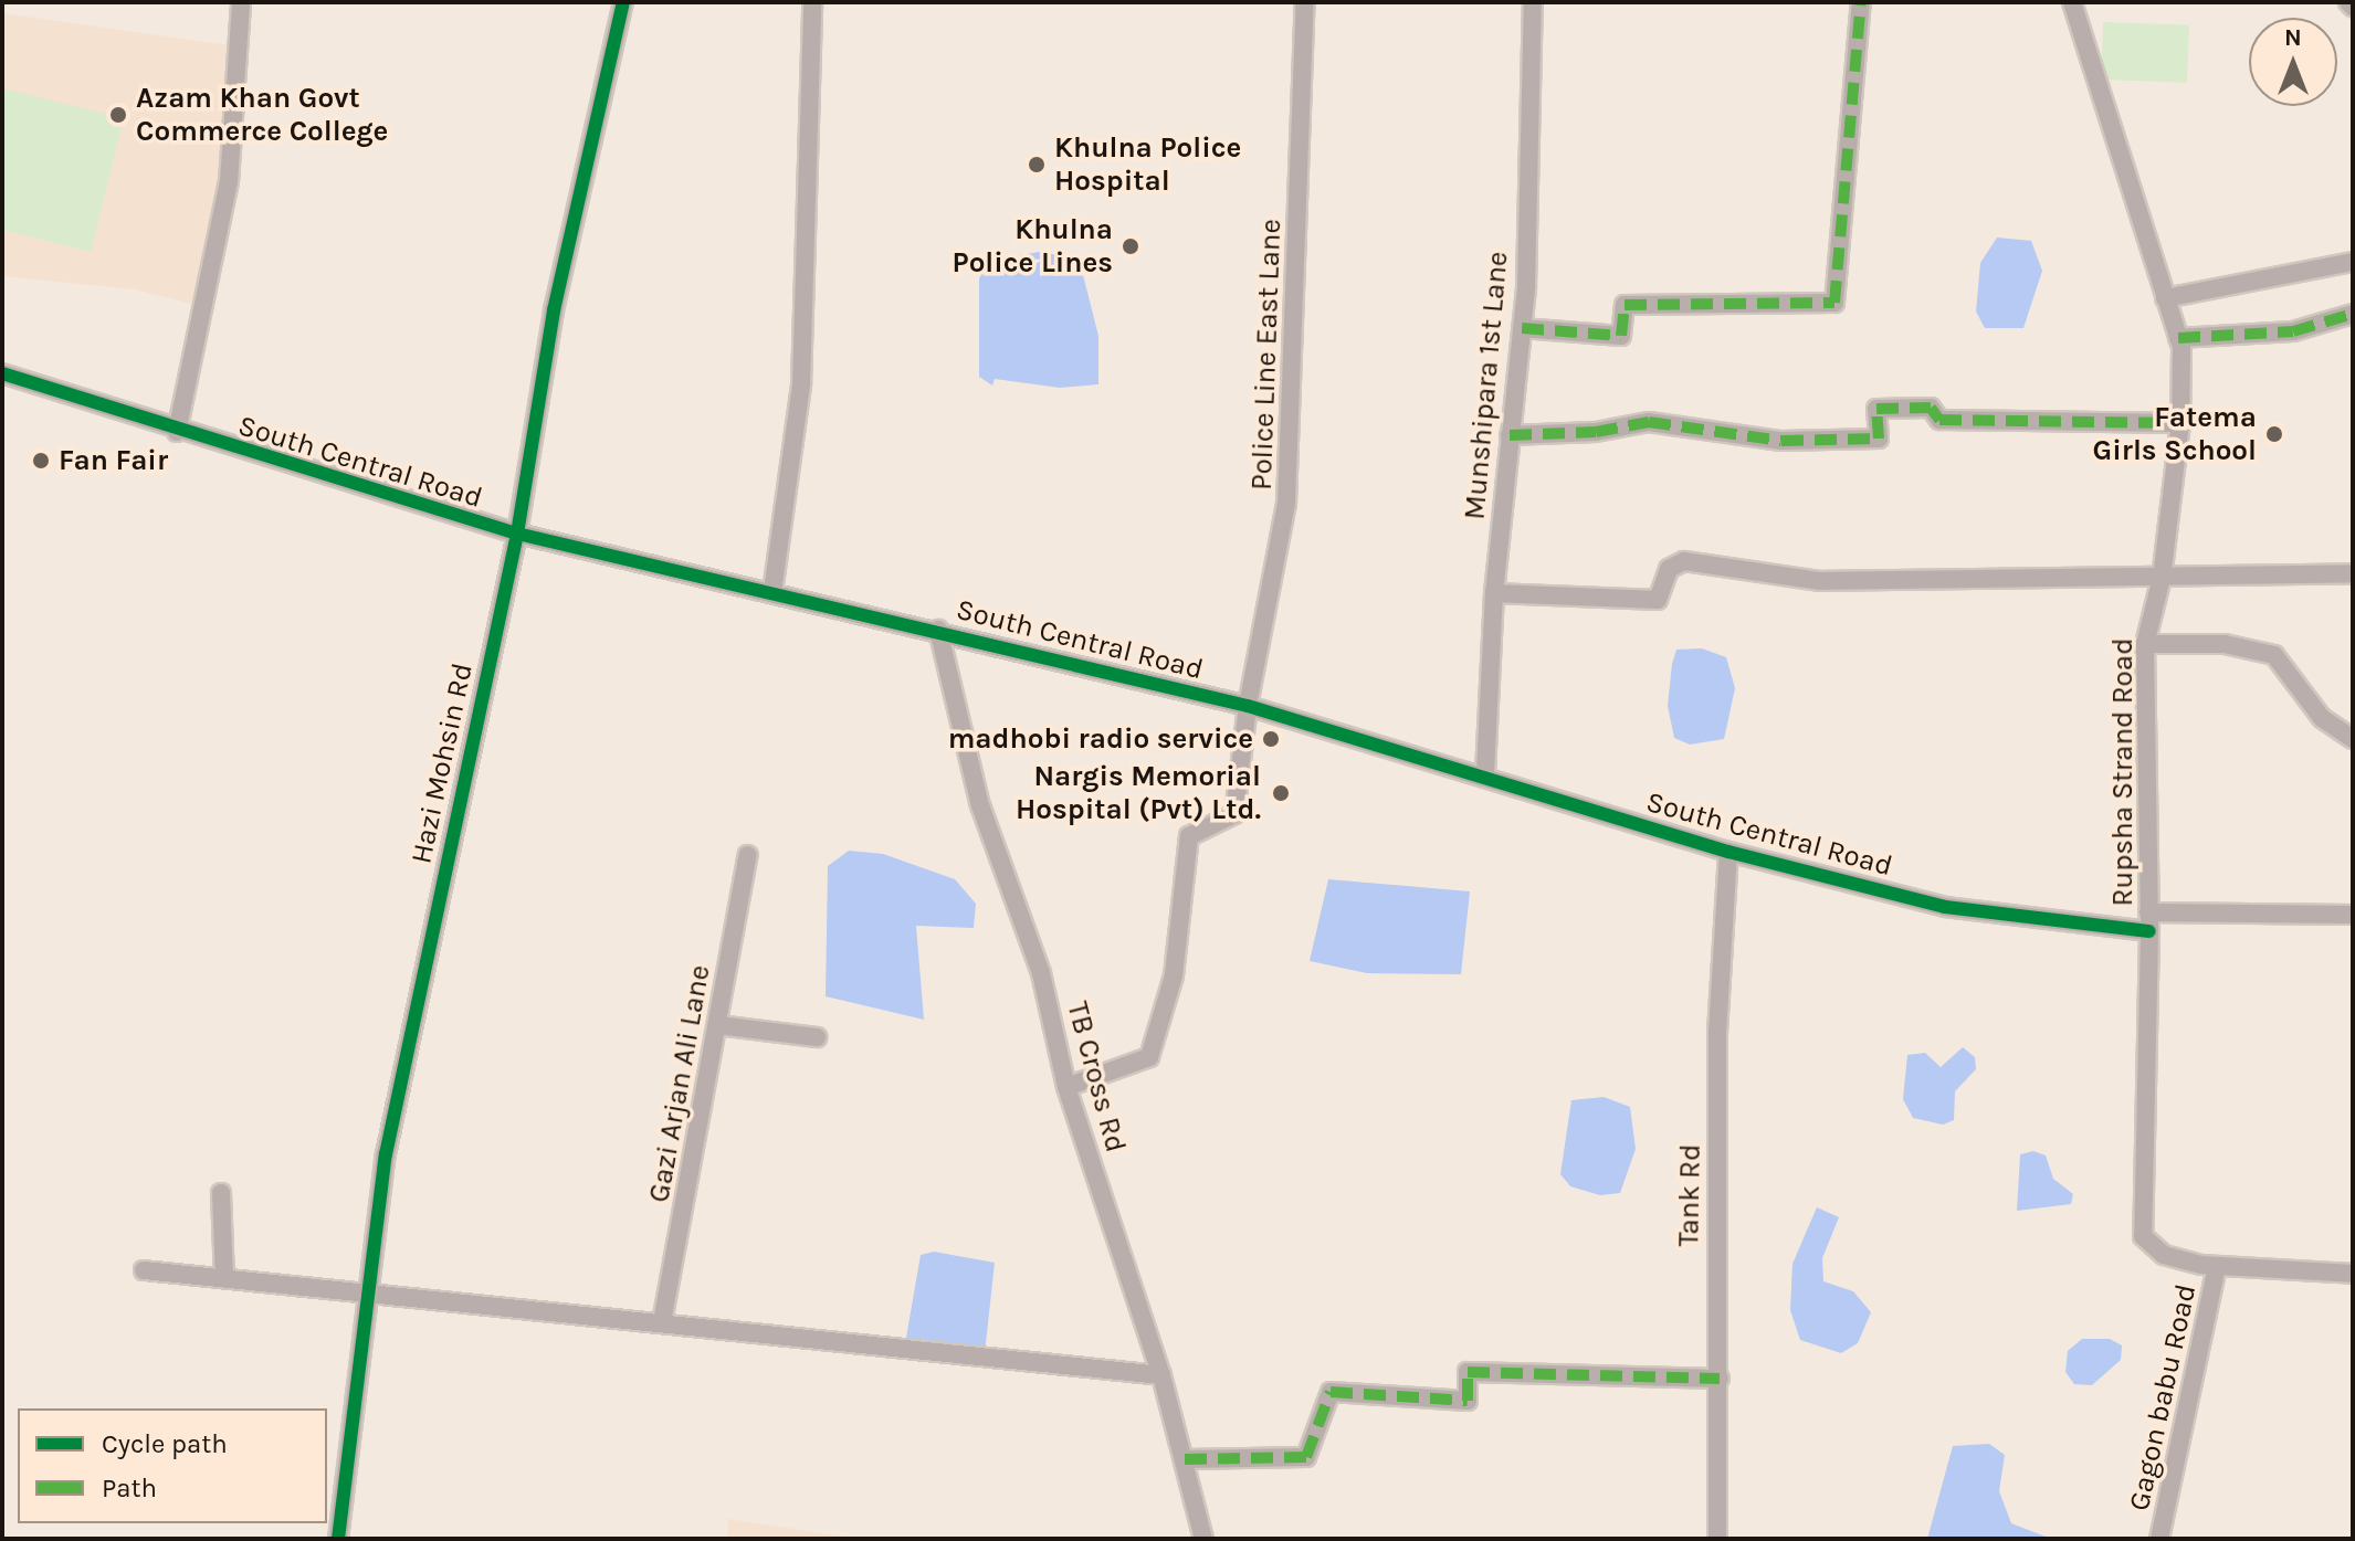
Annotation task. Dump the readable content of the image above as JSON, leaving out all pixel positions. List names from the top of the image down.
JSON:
{
  "streets": {
    "street": [
      "Police Line East Lane",
      "Munshipara 1st Lane",
      "South Central Road",
      "Hazi Mohsin Rd",
      "Rupsha Strand Road",
      "TB Cross Rd",
      "Gazi Arjan Ali Lane",
      "Tank Rd",
      "Gagon babu Road"
    ]
  },
  "crossings": [
    ["Police Line East Lane", "South Central Road"],
    ["Police Line East Lane", "TB Cross Rd"],
    ["Munshipara 1st Lane", "South Central Road"],
    ["South Central Road", "Hazi Mohsin Rd"],
    ["South Central Road", "Rupsha Strand Road"],
    ["South Central Road", "TB Cross Rd"],
    ["South Central Road", "Tank Rd"],
    ["Rupsha Strand Road", "Gagon babu Road"]
  ],
  "places": [
    "Azam Khan Govt Commerce College",
    "Khulna Police Hospital",
    "Khulna Police Lines",
    "Fatema Girls School",
    "Fan Fair",
    "madhobi radio service",
    "Nargis Memorial Hospital (Pvt) Ltd."
  ],
  "legend": ["Cycle path", "Path"],
  "north": "top"
}
